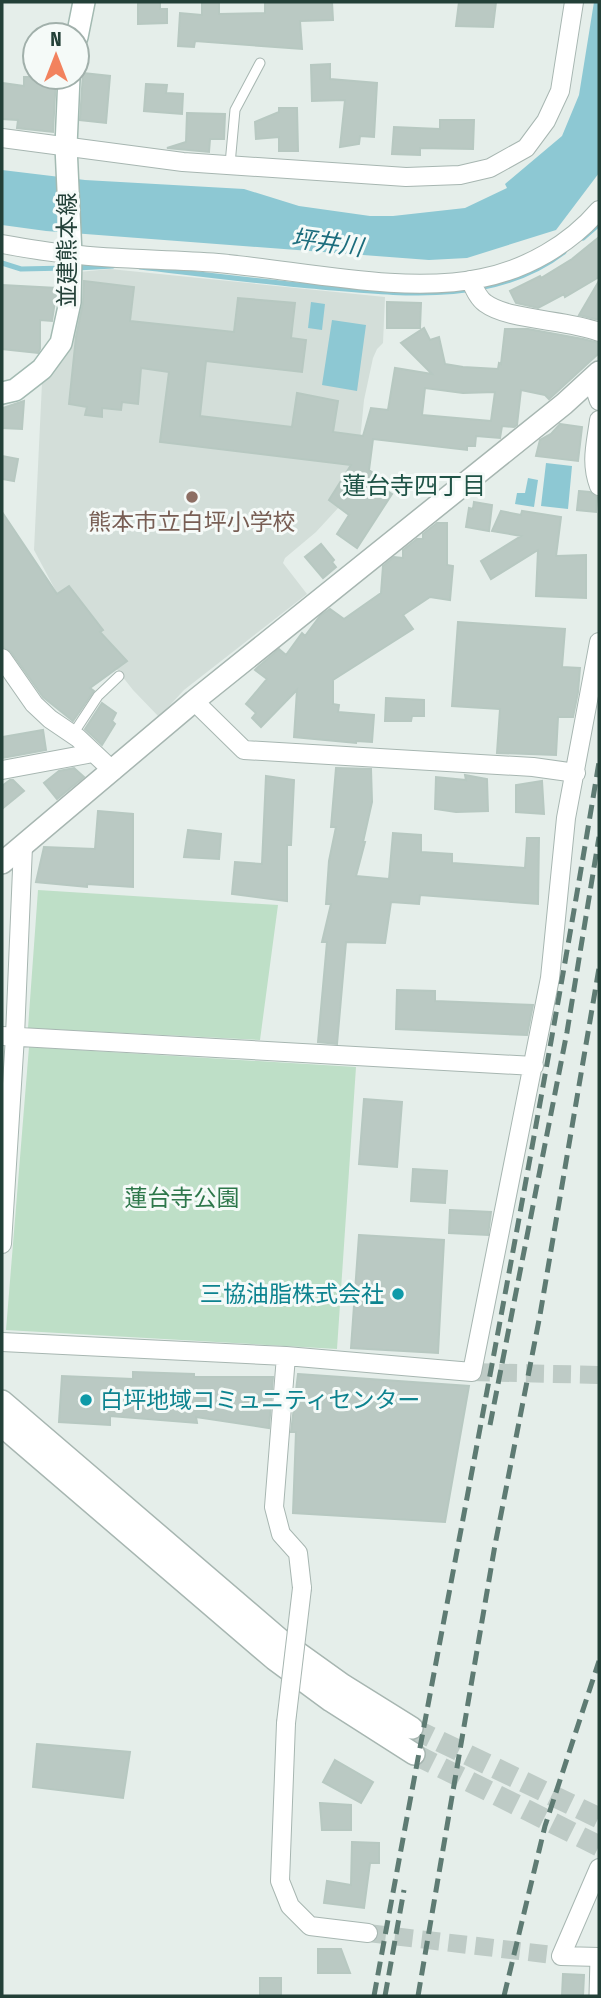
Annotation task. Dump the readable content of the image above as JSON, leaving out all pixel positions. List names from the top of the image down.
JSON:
{
  "streets": {
    "street": ["並建熊本線"]
  },
  "districts": ["蓮台寺四丁目"],
  "water": ["坪井川"],
  "parks": ["蓮台寺公園"],
  "places": ["熊本市立白坪小学校", "三協油脂株式会社", "白坪地域コミュニティセンター"],
  "north": "top"
}
